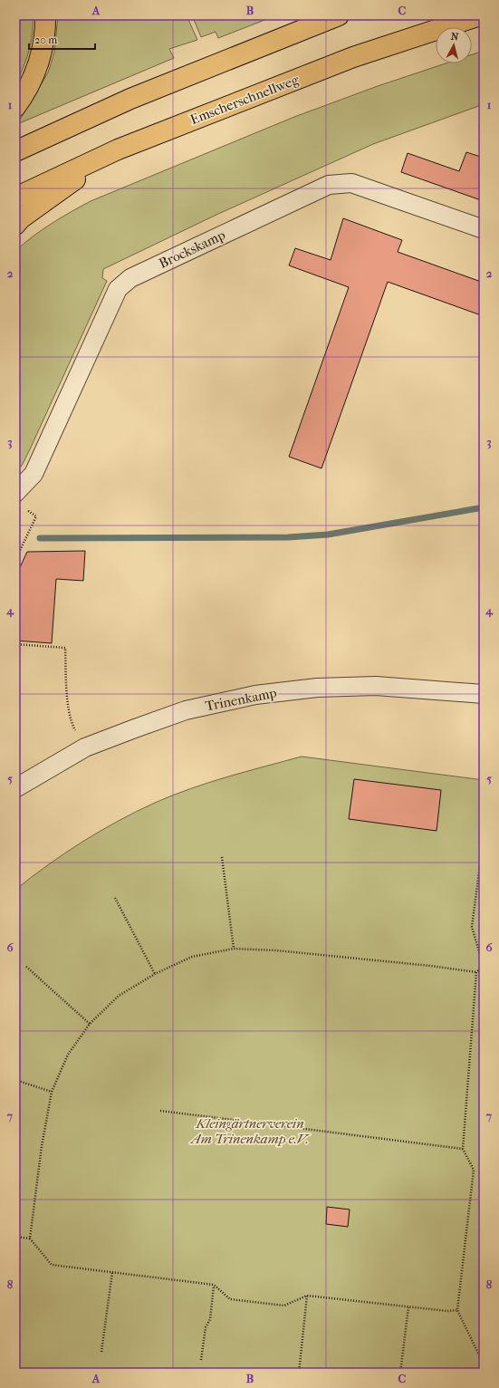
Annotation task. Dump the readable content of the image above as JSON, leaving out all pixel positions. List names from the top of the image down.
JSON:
{
  "streets": {
    "highway": ["Emscherschnellweg"],
    "street": ["Brockskamp", "Trinenkamp"]
  },
  "parks": ["Kleingärtnerverein Am Trinenkamp e.V."],
  "scale_bar": "20 m",
  "north": "top",
  "grid": {
    "columns": ["A", "B", "C"],
    "rows": [
      "1",
      "2",
      "3",
      "4",
      "5",
      "6",
      "7",
      "8"
    ]
  }
}
